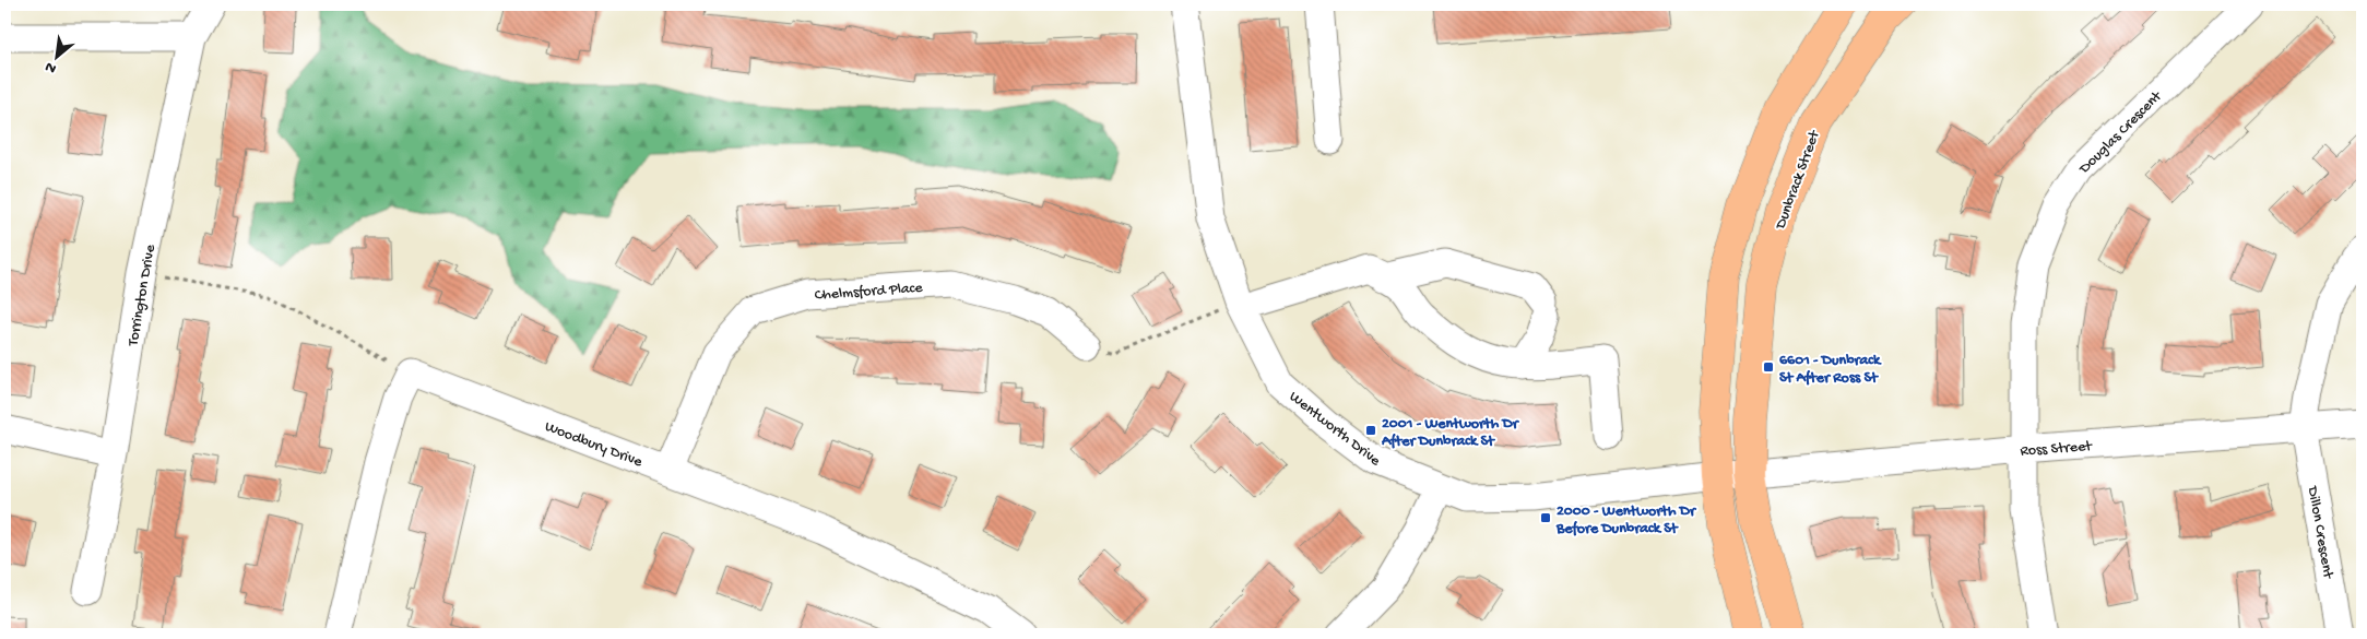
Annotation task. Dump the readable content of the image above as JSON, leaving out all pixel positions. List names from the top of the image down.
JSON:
{
  "streets": {
    "main road": ["Dunbrack Street"],
    "street": [
      "Douglas Crescent",
      "Chelmsford Place",
      "Torrington Drive",
      "Wentworth Drive",
      "Woodbury Drive",
      "Ross Street",
      "Dillon Crescent"
    ]
  },
  "crossings": [
    ["Douglas Crescent", "Ross Street"],
    ["Dunbrack Street", "Wentworth Drive"],
    ["Dunbrack Street", "Ross Street"],
    ["Chelmsford Place", "Woodbury Drive"],
    ["Wentworth Drive", "Ross Street"],
    ["Ross Street", "Dillon Crescent"]
  ],
  "places": {
    "transit": ["6601 - Dunbrack St After Ross St", "2001 - Wentworth Dr After Dunbrack St", "2000 - Wentworth Dr Before Dunbrack St"]
  },
  "north": "bottom left"
}
